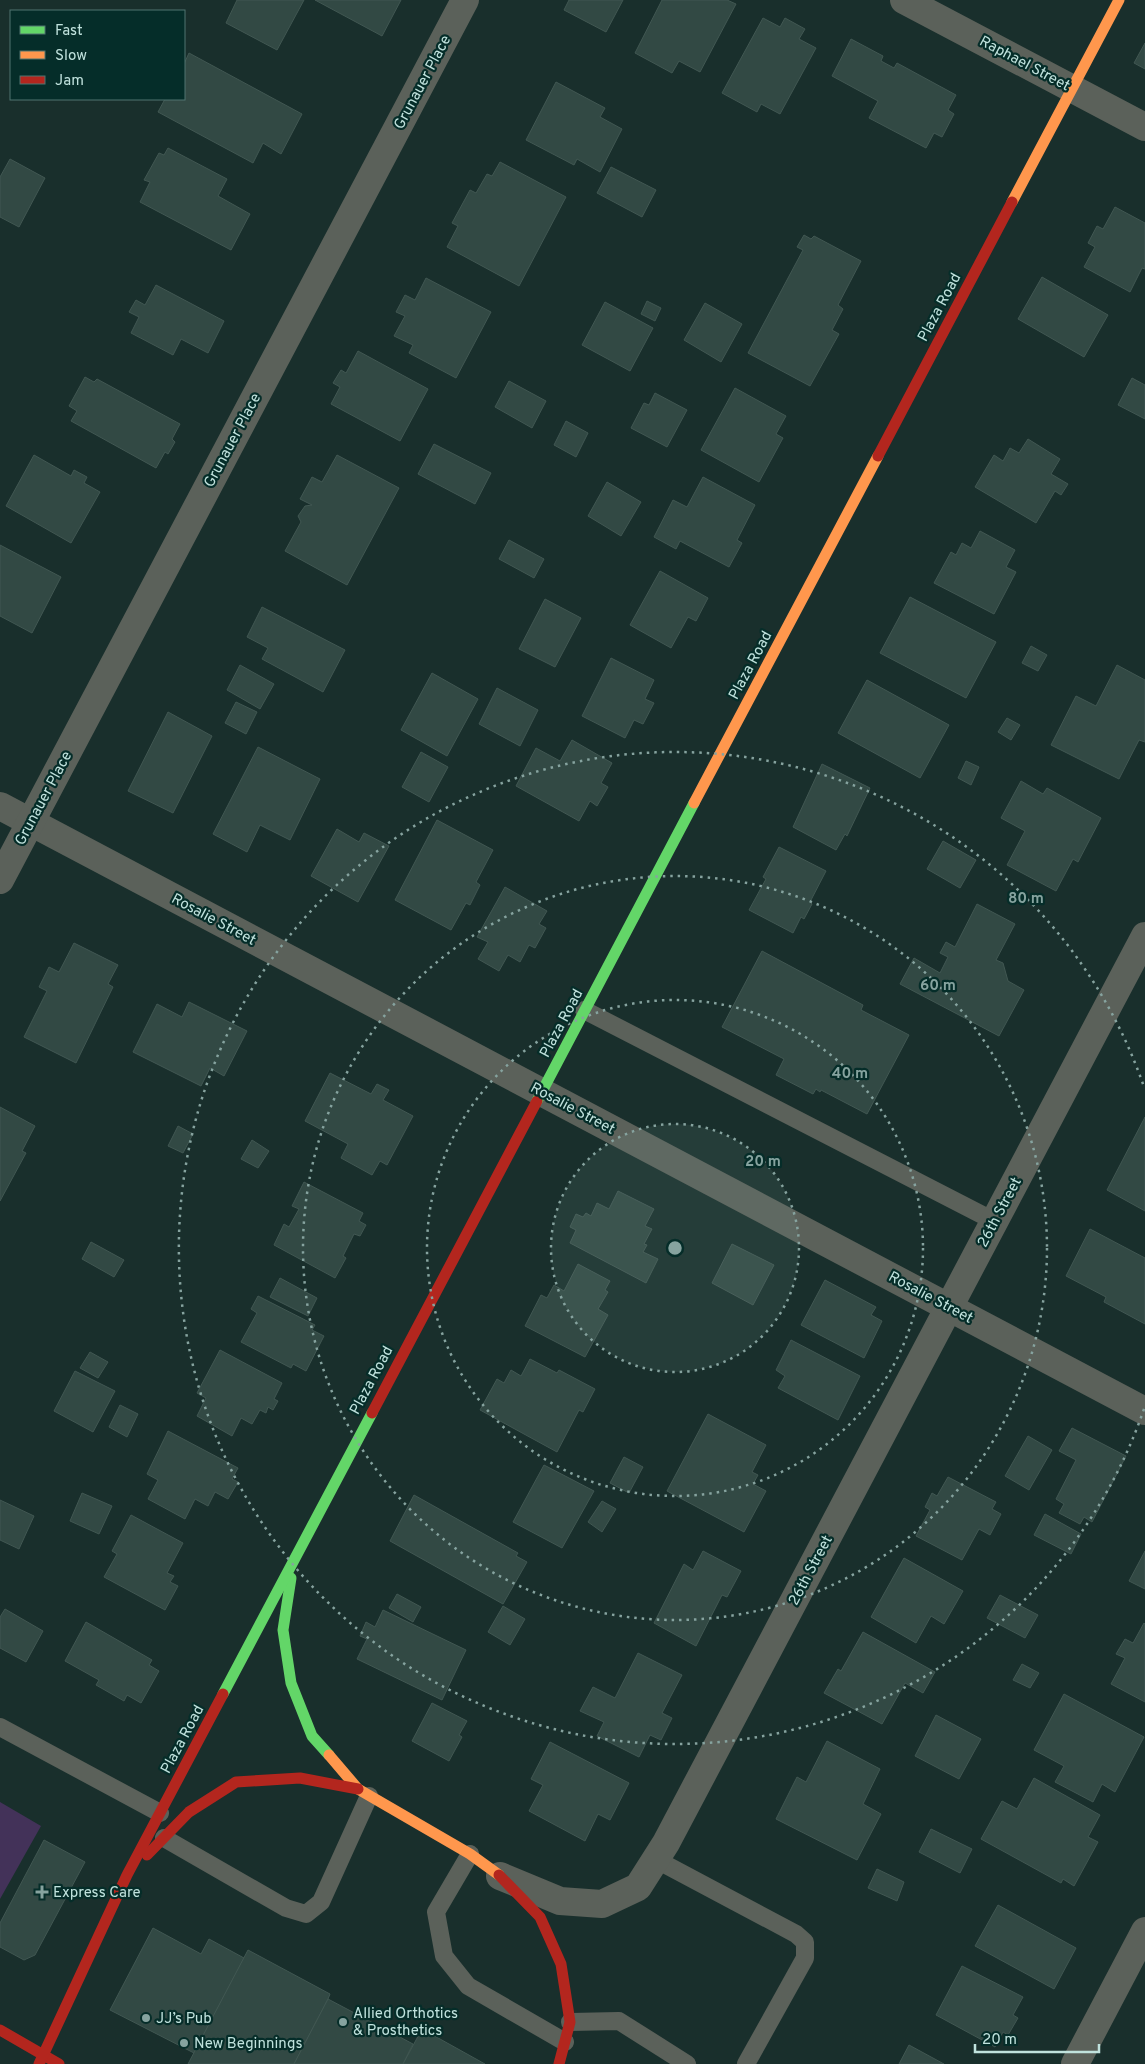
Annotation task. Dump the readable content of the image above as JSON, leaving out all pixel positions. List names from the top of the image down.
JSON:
{
  "streets": {
    "street": [
      "Raphael Street",
      "Grunauer Place",
      "Plaza Road",
      "Rosalie Street",
      "26th Street"
    ]
  },
  "crossings": [
    ["Raphael Street", "Plaza Road"],
    ["Grunauer Place", "Rosalie Street"],
    ["Plaza Road", "Rosalie Street"],
    ["Rosalie Street", "26th Street"]
  ],
  "places": {
    "health": ["Express Care"],
    "other": ["JJ’s Pub", "Allied Orthotics & Prosthetics", "New Beginnings"]
  },
  "legend": ["Fast", "Slow", "Jam"],
  "scale_bar": "20 m",
  "rings": [
    "80 m",
    "60 m",
    "40 m",
    "20 m"
  ]
}
